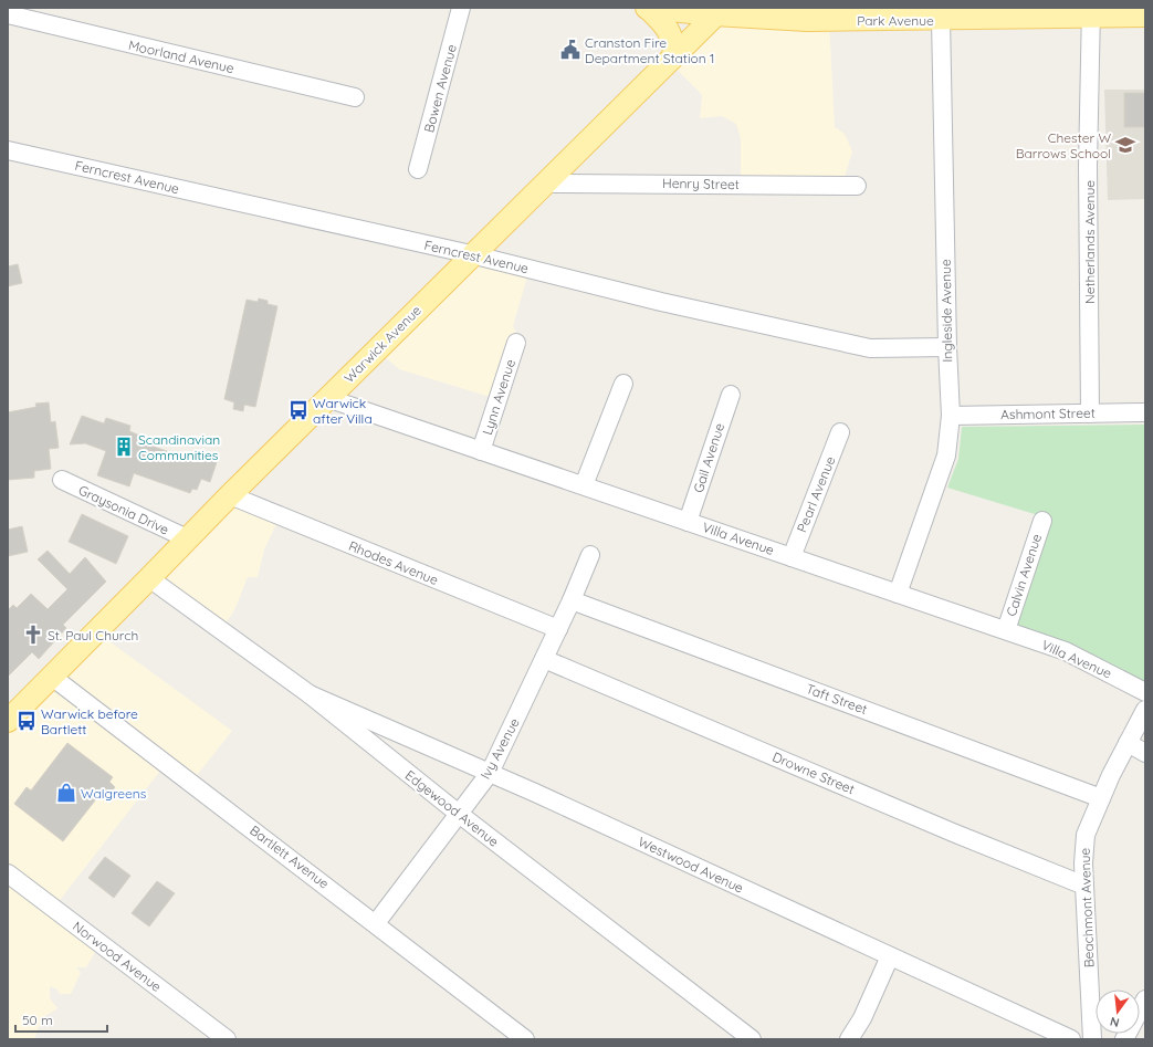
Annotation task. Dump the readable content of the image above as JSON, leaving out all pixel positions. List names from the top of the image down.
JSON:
{
  "streets": {
    "main road": ["Park Avenue", "Warwick Avenue"],
    "street": [
      "Moorland Avenue",
      "Bowen Avenue",
      "Ferncrest Avenue",
      "Henry Street",
      "Netherlands Avenue",
      "Ingleside Avenue",
      "Lynn Avenue",
      "Ashmont Street",
      "Gail Avenue",
      "Pearl Avenue",
      "Graysonia Drive",
      "Villa Avenue",
      "Rhodes Avenue",
      "Calvin Avenue",
      "Taft Street",
      "Ivy Avenue",
      "Drowne Street",
      "Edgewood Avenue",
      "Bartlett Avenue",
      "Westwood Avenue",
      "Beachmont Avenue",
      "Norwood Avenue"
    ]
  },
  "crossings": [
    ["Park Avenue", "Netherlands Avenue"],
    ["Park Avenue", "Ingleside Avenue"],
    ["Park Avenue", "Warwick Avenue"],
    ["Ferncrest Avenue", "Ingleside Avenue"],
    ["Ferncrest Avenue", "Warwick Avenue"],
    ["Henry Street", "Warwick Avenue"],
    ["Netherlands Avenue", "Ashmont Street"],
    ["Ingleside Avenue", "Ashmont Street"],
    ["Ingleside Avenue", "Villa Avenue"],
    ["Warwick Avenue", "Graysonia Drive"],
    ["Warwick Avenue", "Villa Avenue"],
    ["Warwick Avenue", "Rhodes Avenue"],
    ["Warwick Avenue", "Edgewood Avenue"],
    ["Warwick Avenue", "Bartlett Avenue"],
    ["Lynn Avenue", "Villa Avenue"],
    ["Gail Avenue", "Villa Avenue"],
    ["Pearl Avenue", "Villa Avenue"],
    ["Villa Avenue", "Calvin Avenue"],
    ["Rhodes Avenue", "Ivy Avenue"],
    ["Taft Street", "Ivy Avenue"],
    ["Taft Street", "Beachmont Avenue"],
    ["Ivy Avenue", "Drowne Street"],
    ["Ivy Avenue", "Edgewood Avenue"],
    ["Ivy Avenue", "Bartlett Avenue"],
    ["Ivy Avenue", "Westwood Avenue"],
    ["Drowne Street", "Beachmont Avenue"],
    ["Edgewood Avenue", "Westwood Avenue"]
  ],
  "places": {
    "public building": ["Cranston Fire Department Station 1"],
    "school or university": ["Chester W Barrows School"],
    "bus stop": ["Warwick after Villa", "Warwick before Bartlett"],
    "building": ["Scandinavian Communities"],
    "church": ["St. Paul Church"],
    "shop": ["Walgreens"]
  },
  "scale_bar": "50 m",
  "north": "bottom"
}
